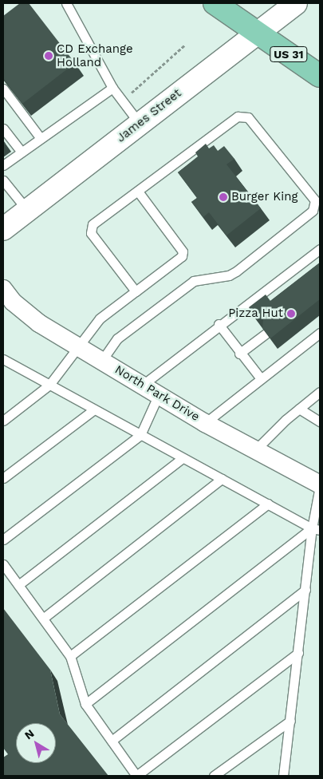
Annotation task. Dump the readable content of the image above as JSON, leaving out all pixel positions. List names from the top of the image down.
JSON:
{
  "streets": {
    "highway": ["US 31"],
    "street": ["James Street", "North Park Drive"]
  },
  "crossings": [
    ["US 31", "James Street"]
  ],
  "places": ["CD Exchange Holland", "Burger King", "Pizza Hut"],
  "north": "top left"
}
